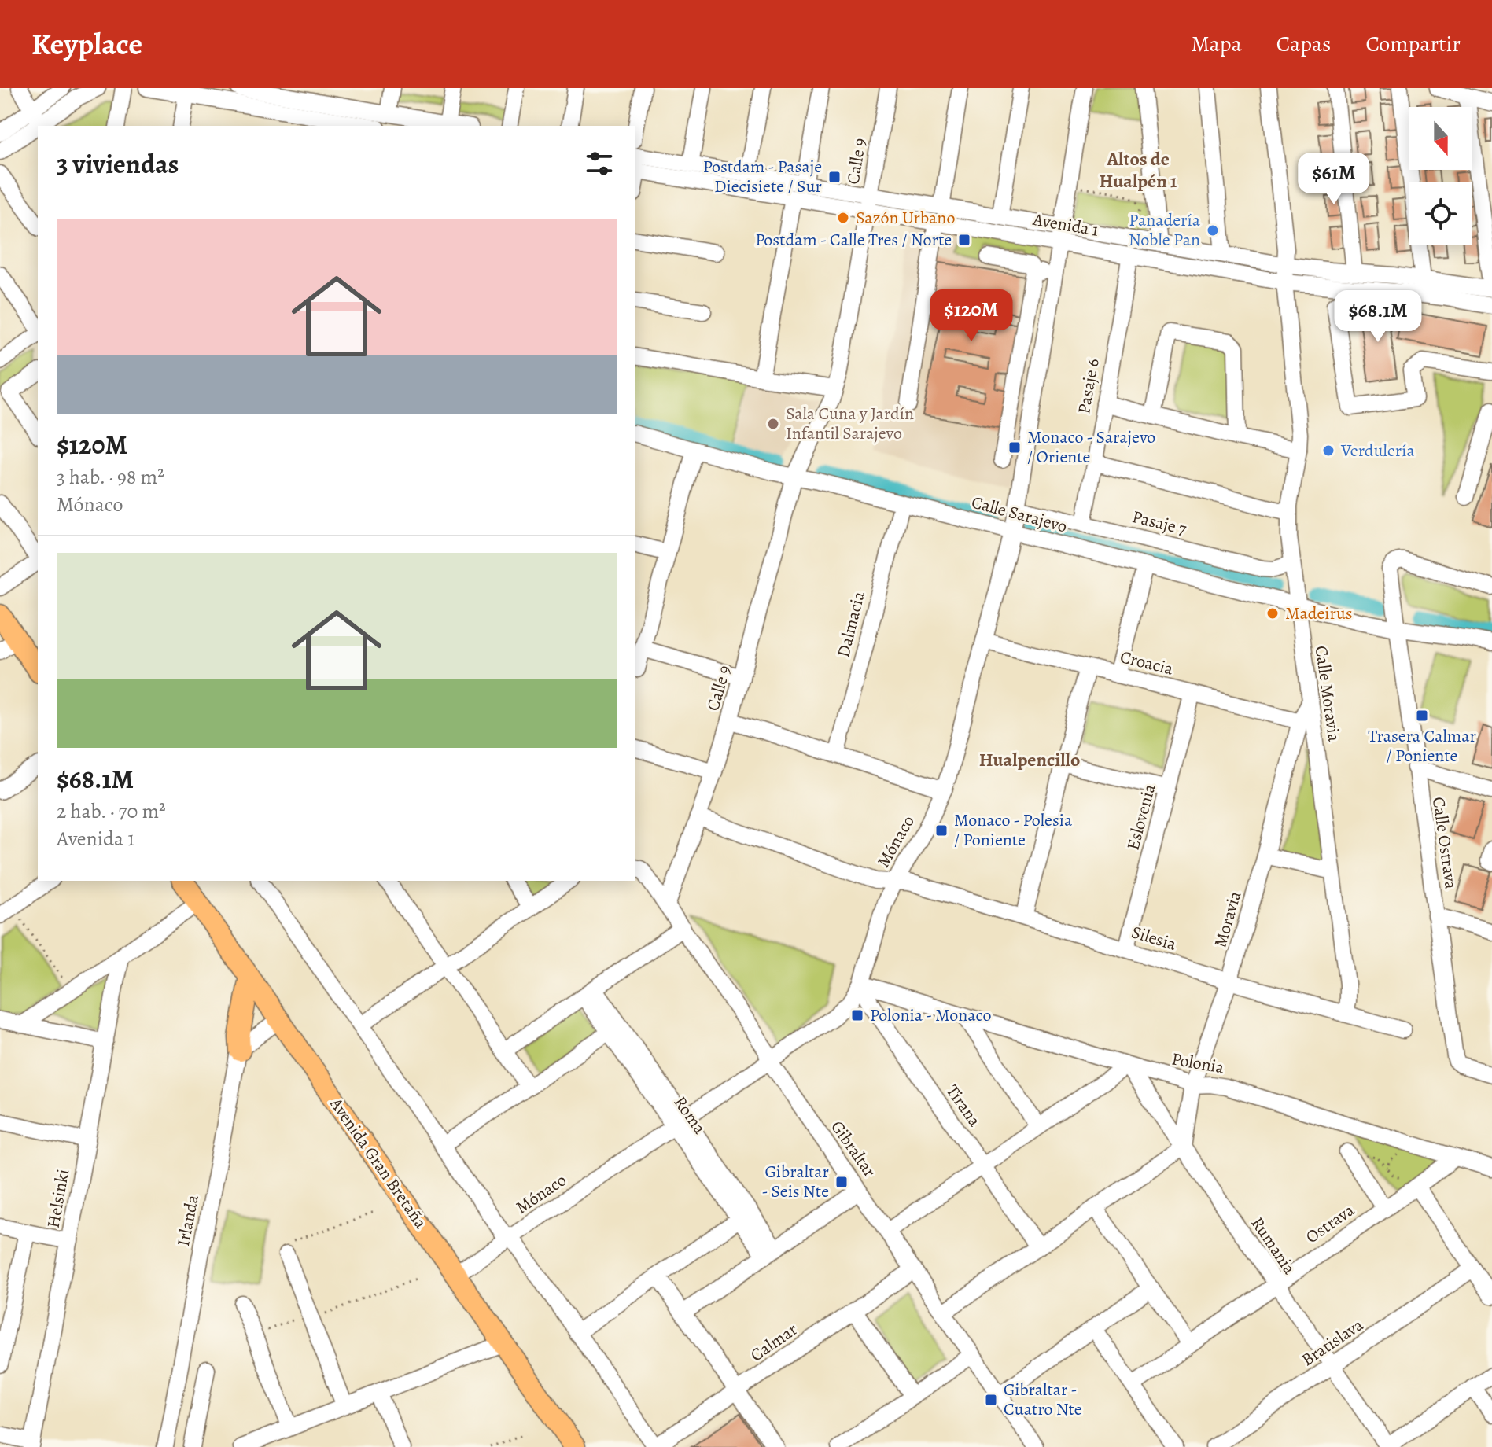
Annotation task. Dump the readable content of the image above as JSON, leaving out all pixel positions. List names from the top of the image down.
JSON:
{
  "streets": {
    "main road": ["Avenida Gran Bretaña"],
    "street": [
      "Calle 9",
      "Avenida 1",
      "Pasaje 6",
      "Calle Sarajevo",
      "Pasaje 7",
      "Dalmacia",
      "Croacia",
      "Calle Moravia",
      "Eslovenia",
      "Mónaco",
      "Calle Ostrava",
      "Moravia",
      "Silesia",
      "Polonia",
      "Tirana",
      "Roma",
      "Gibraltar",
      "Helsinki",
      "Irlanda",
      "Ostrava",
      "Rumania",
      "Calmar",
      "Bratislava"
    ]
  },
  "crossings": [
    ["Calle 9", "Avenida 1"],
    ["Calle 9", "Calle Sarajevo"],
    ["Calle 9", "Silesia"],
    ["Calle 9", "Gibraltar"],
    ["Avenida 1", "Pasaje 6"],
    ["Avenida 1", "Calle Moravia"],
    ["Avenida 1", "Mónaco"],
    ["Pasaje 6", "Pasaje 7"],
    ["Calle Sarajevo", "Dalmacia"],
    ["Calle Sarajevo", "Calle Moravia"],
    ["Calle Sarajevo", "Mónaco"],
    ["Calle Sarajevo", "Calle Ostrava"],
    ["Pasaje 7", "Calle Moravia"],
    ["Pasaje 7", "Mónaco"],
    ["Croacia", "Eslovenia"],
    ["Croacia", "Mónaco"],
    ["Croacia", "Moravia"],
    ["Calle Moravia", "Moravia"],
    ["Calle Moravia", "Silesia"],
    ["Eslovenia", "Silesia"],
    ["Mónaco", "Silesia"],
    ["Mónaco", "Polonia"],
    ["Mónaco", "Tirana"],
    ["Mónaco", "Roma"],
    ["Mónaco", "Gibraltar"],
    ["Mónaco", "Avenida Gran Bretaña"],
    ["Moravia", "Silesia"],
    ["Moravia", "Polonia"],
    ["Moravia", "Rumania"],
    ["Polonia", "Tirana"],
    ["Polonia", "Ostrava"],
    ["Polonia", "Rumania"],
    ["Gibraltar", "Calmar"],
    ["Ostrava", "Rumania"],
    ["Rumania", "Bratislava"]
  ],
  "districts": ["Altos de Hualpén 1", "Hualpencillo"],
  "places": {
    "transit": [
      "Postdam - Pasaje Diecisiete / Sur",
      "Postdam - Calle Tres / Norte",
      "Monaco - Sarajevo / Oriente",
      "Trasera Calmar / Poniente",
      "Monaco - Polesia / Poniente",
      "Polonia - Monaco",
      "Gibraltar - Seis Nte",
      "Gibraltar - Cuatro Nte"
    ],
    "other": [
      "Sazón Urbano",
      "Panadería Noble Pan",
      "Sala Cuna y Jardín Infantil Sarajevo",
      "Verdulería",
      "Madeirus"
    ]
  },
  "north": "bottom",
  "page": {
    "header": "Keyplace",
    "nav": ["Mapa", "Capas", "Compartir"],
    "heading": "3 viviendas",
    "price": ["$61M", "$120M", "$68.1M"],
    "list": [
      {
        "name": "$120M",
        "note": "3 hab. · 98 m² · Mónaco"
      },
      {
        "name": "$68.1M",
        "note": "2 hab. · 70 m² · Avenida 1"
      }
    ]
  }
}
